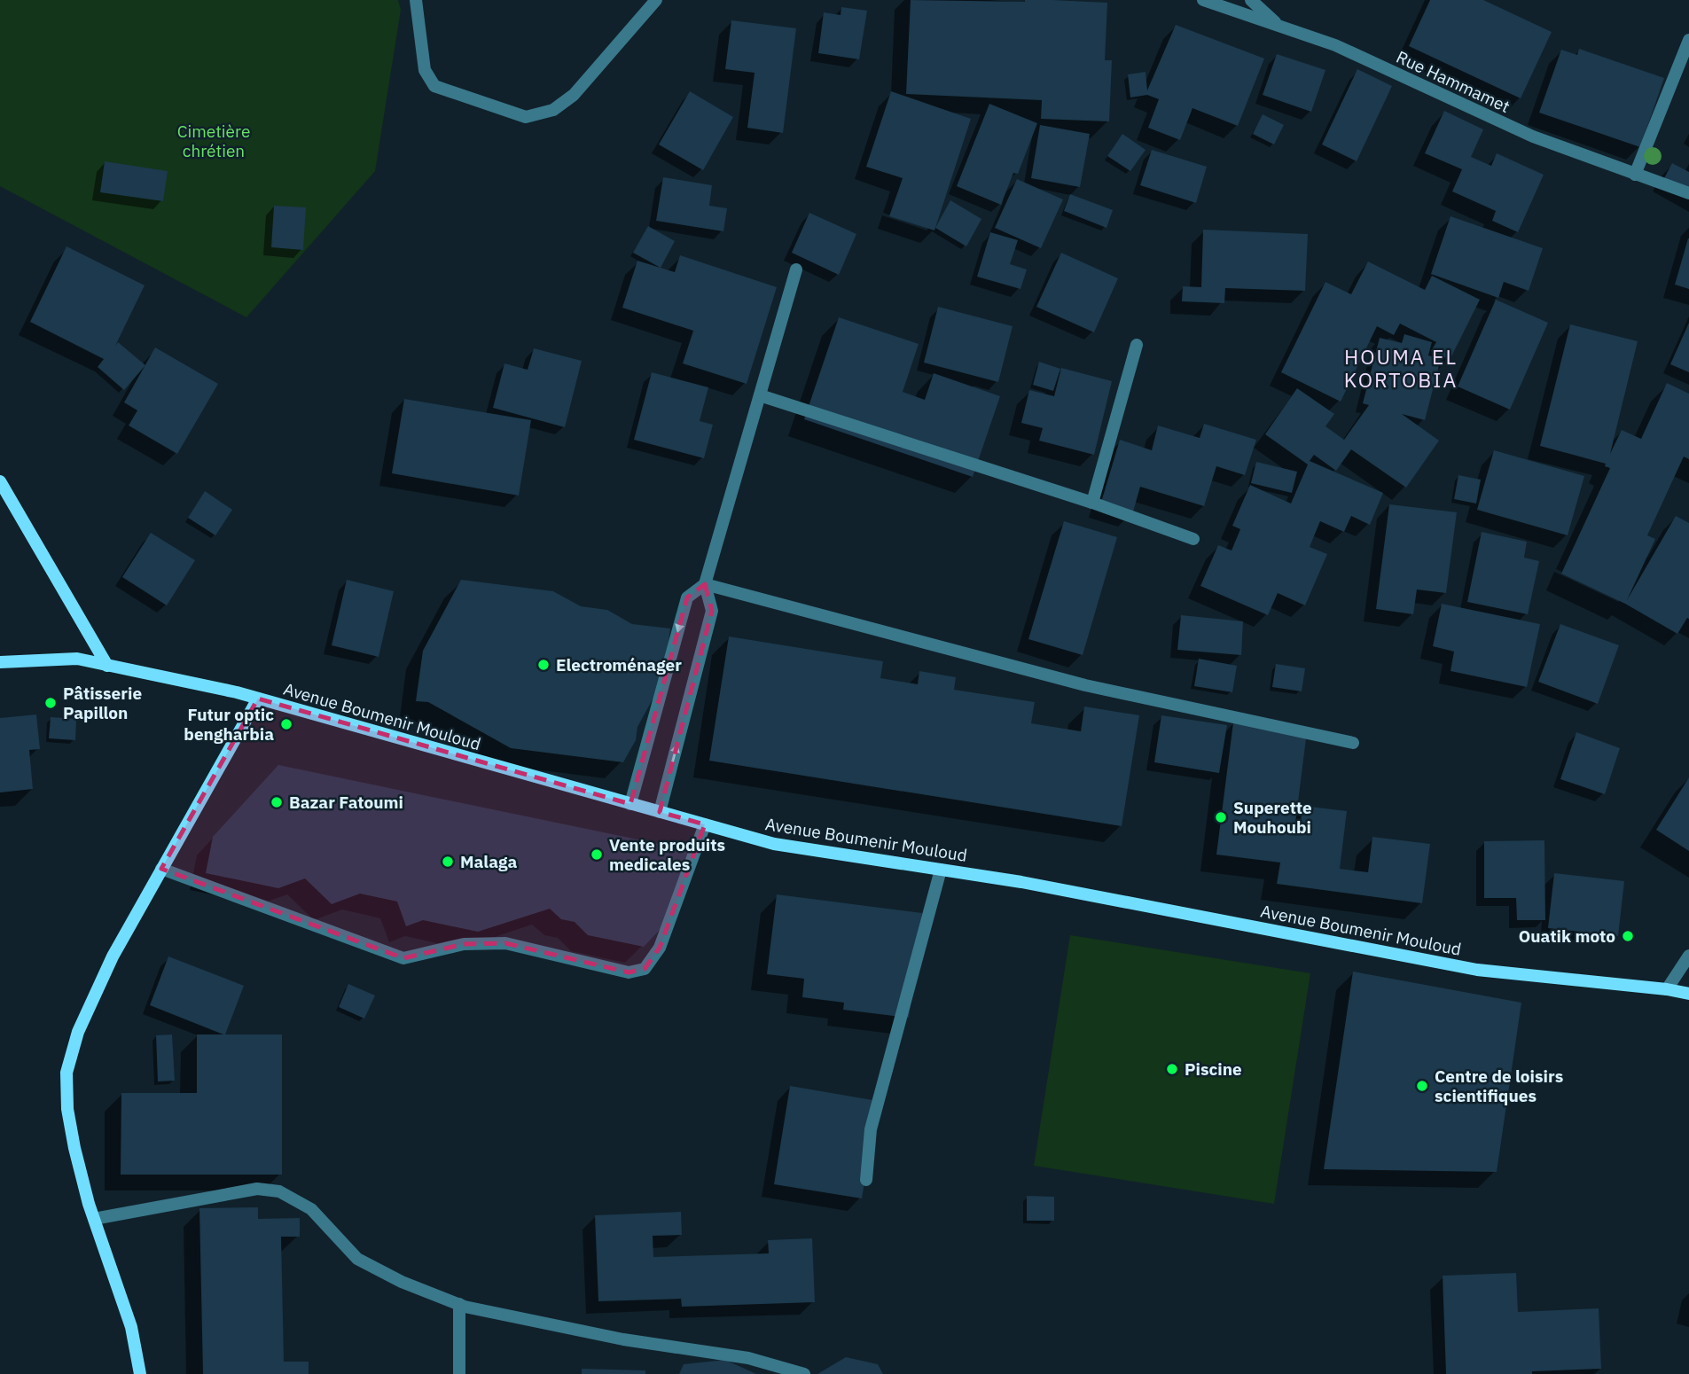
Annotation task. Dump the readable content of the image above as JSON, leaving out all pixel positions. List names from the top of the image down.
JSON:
{
  "streets": {
    "main road": ["Avenue Boumenir Mouloud"],
    "street": ["Rue Hammamet"]
  },
  "districts": ["HOUMA EL KORTOBIA"],
  "parks": ["Cimetière chrétien"],
  "places": [
    "Electroménager",
    "Pâtisserie Papillon",
    "Futur optic bengharbia",
    "Bazar Fatoumi",
    "Superette Mouhoubi",
    "Vente produits medicales",
    "Malaga",
    "Ouatik moto",
    "Piscine",
    "Centre de loisirs scientifiques"
  ]
}
